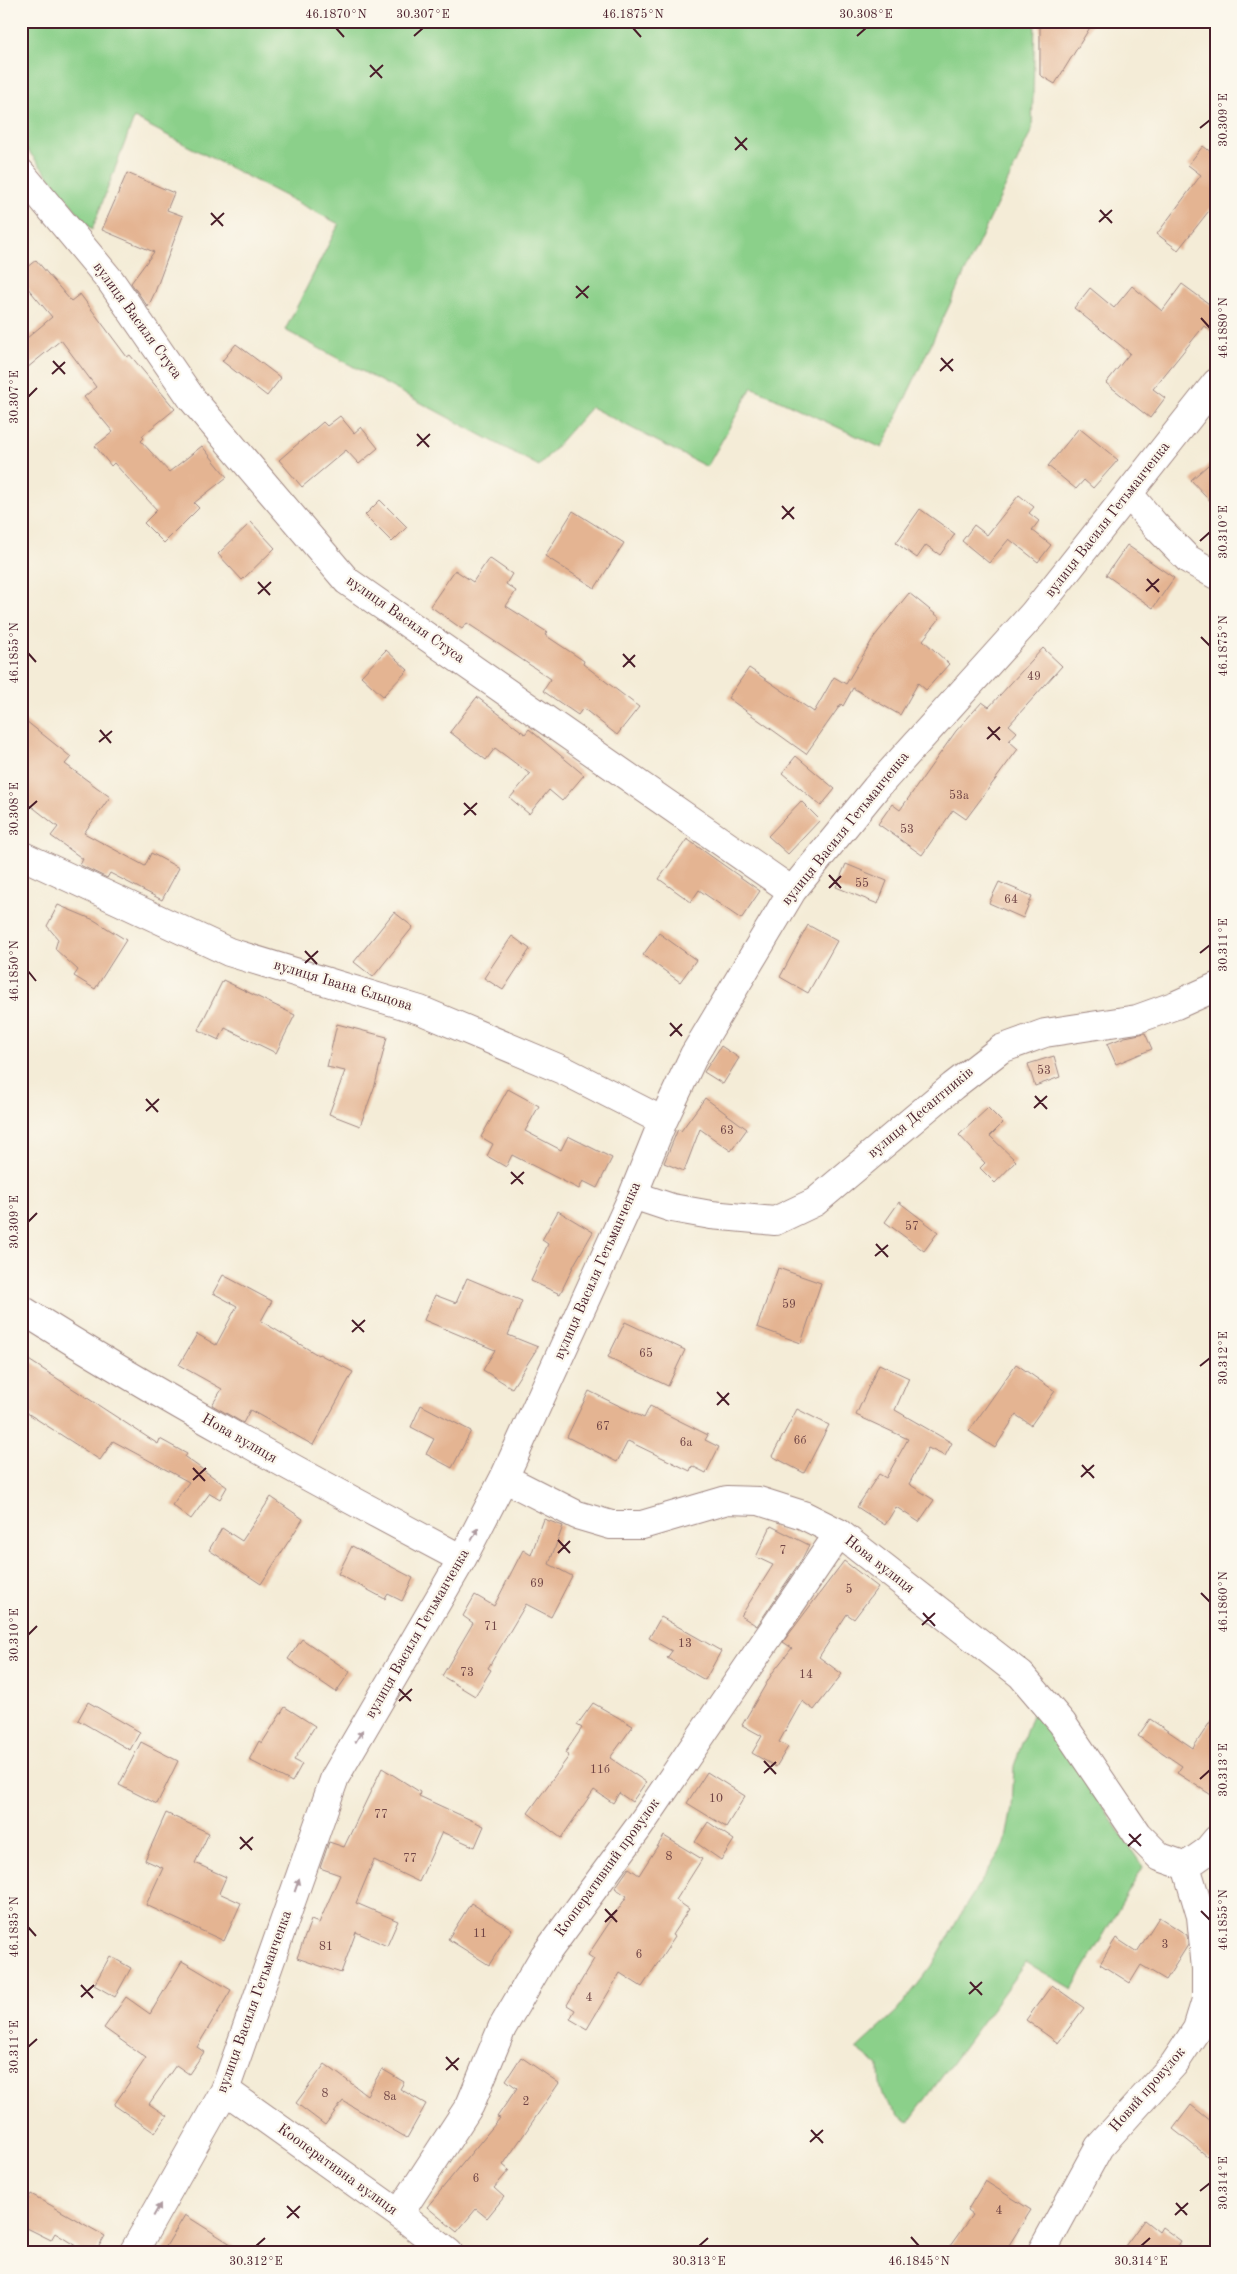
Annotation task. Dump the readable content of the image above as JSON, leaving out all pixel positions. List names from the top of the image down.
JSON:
{
  "streets": {
    "street": [
      "вулиця Василя Стуса",
      "вулиця Василя Гетьманченка",
      "вулиця Івана Єльцова",
      "вулиця Десантників",
      "Нова вулиця",
      "Кооперативний провулок",
      "Новий провулок",
      "Кооперативна вулиця"
    ]
  },
  "crossings": [
    ["вулиця Василя Стуса", "вулиця Василя Гетьманченка"],
    ["вулиця Василя Гетьманченка", "вулиця Івана Єльцова"],
    ["вулиця Василя Гетьманченка", "вулиця Десантників"],
    ["вулиця Василя Гетьманченка", "Нова вулиця"],
    ["вулиця Василя Гетьманченка", "Кооперативна вулиця"],
    ["Нова вулиця", "Кооперативний провулок"],
    ["Нова вулиця", "Новий провулок"],
    ["Кооперативний провулок", "Кооперативна вулиця"]
  ],
  "one_way": ["вулиця Василя Гетьманченка"],
  "house_numbers": [
    "49",
    "53а",
    "53",
    "55",
    "64",
    "53",
    "63",
    "57",
    "59",
    "65",
    "67",
    "6б",
    "6а",
    "7",
    "69",
    "5",
    "71",
    "13",
    "73",
    "14",
    "11б",
    "10",
    "77",
    "8",
    "77",
    "11",
    "3",
    "81",
    "6",
    "4",
    "8",
    "8а",
    "2",
    "6",
    "4"
  ],
  "coordinates": [
    "46.1870°N",
    "30.307°E",
    "46.1875°N",
    "30.308°E",
    "30.309°E",
    "46.1880°N",
    "30.310°E",
    "46.1855°N",
    "30.311°E",
    "46.1850°N",
    "30.312°E",
    "46.1860°N",
    "30.313°E",
    "46.1835°N",
    "30.314°E",
    "46.1845°N"
  ]
}
